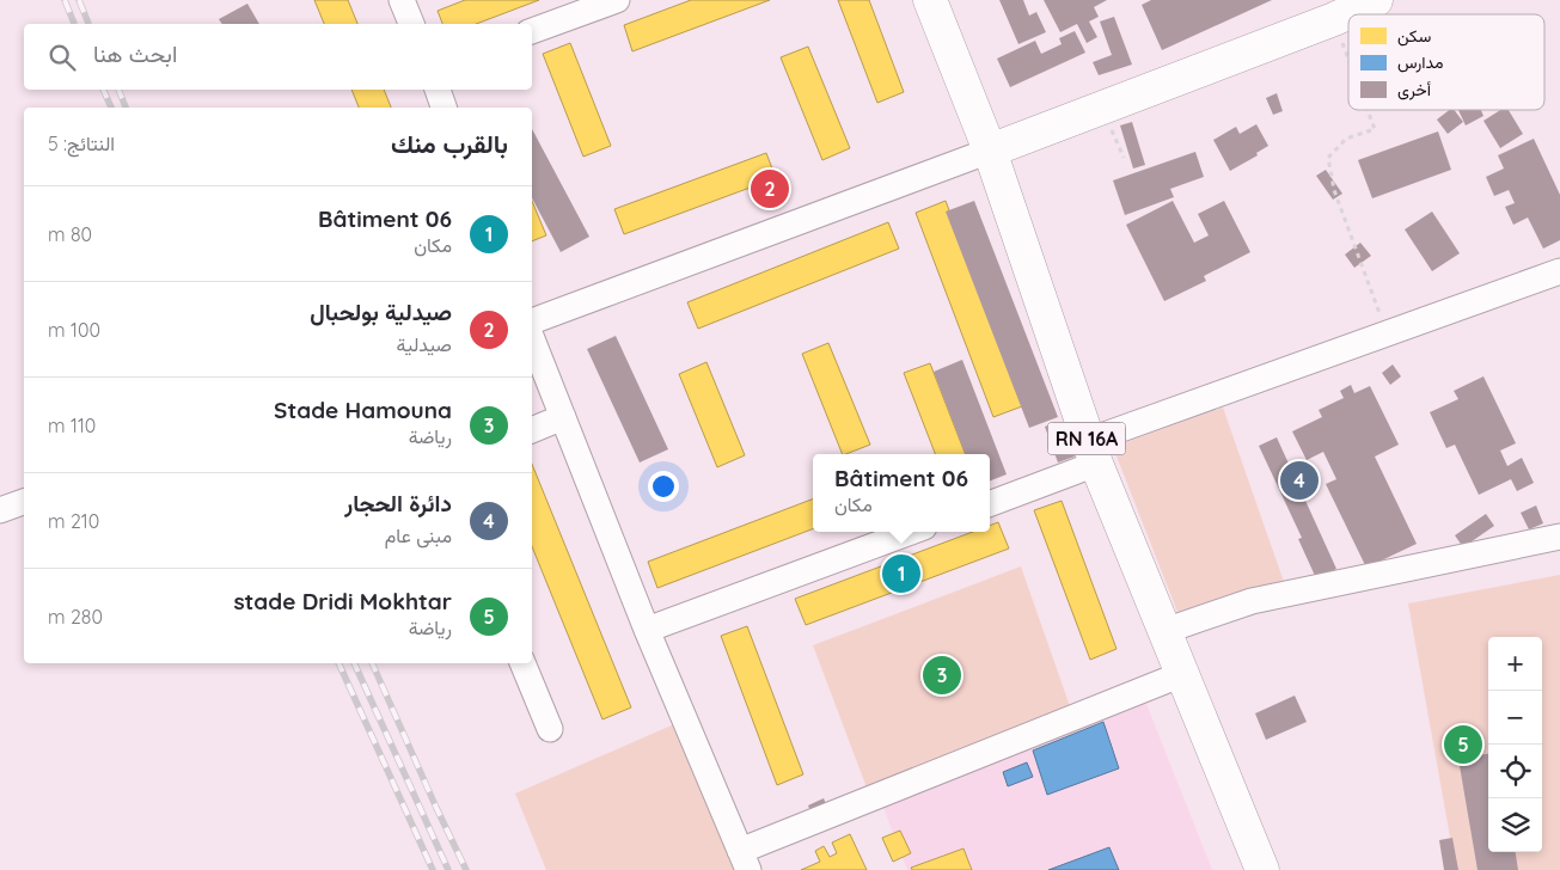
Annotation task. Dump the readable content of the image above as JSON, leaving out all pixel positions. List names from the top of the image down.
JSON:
{
  "streets": {
    "main road": ["RN 16A"]
  },
  "legend": ["سكن", "مدارس", "أخرى"],
  "page": {
    "search": "ابحث هنا",
    "heading": ["بالقرب منك", "النتائج: 5"],
    "pins": [
      "2",
      "4",
      "1",
      "3",
      "5"
    ],
    "list": [
      {
        "mark": "1",
        "name": "Bâtiment 06",
        "note": "مكان",
        "value": "80 m"
      },
      {
        "mark": "2",
        "name": "صيدلية بولحبال",
        "note": "صيدلية",
        "value": "100 m"
      },
      {
        "mark": "3",
        "name": "Stade Hamouna",
        "note": "رياضة",
        "value": "110 m"
      },
      {
        "mark": "4",
        "name": "دائرة الحجار",
        "note": "مبنى عام",
        "value": "210 m"
      },
      {
        "mark": "5",
        "name": "stade Dridi Mokhtar",
        "note": "رياضة",
        "value": "280 m"
      }
    ],
    "popup": ["Bâtiment 06", "مكان"],
    "map_buttons": ["+", "−"]
  }
}
